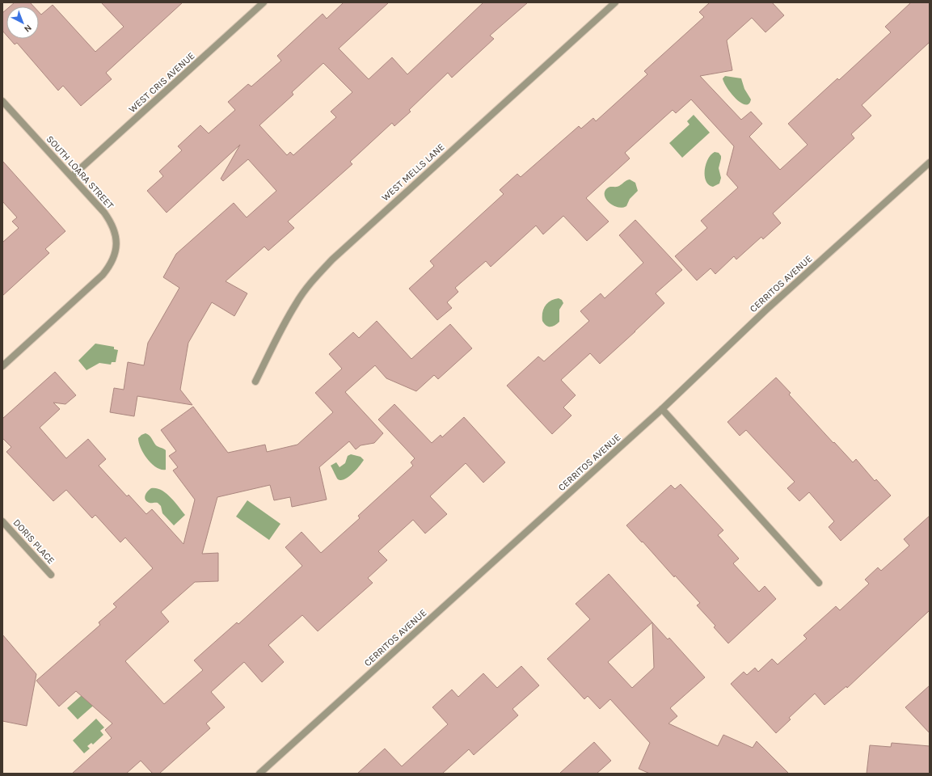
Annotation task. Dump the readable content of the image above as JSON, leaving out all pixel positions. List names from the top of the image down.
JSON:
{
  "streets": {
    "street": [
      "WEST CRIS AVENUE",
      "SOUTH LOARA STREET",
      "WEST MELLS LANE",
      "CERRITOS AVENUE",
      "DORIS PLACE"
    ]
  },
  "crossings": [
    ["WEST CRIS AVENUE", "SOUTH LOARA STREET"]
  ],
  "north": "bottom right"
}
